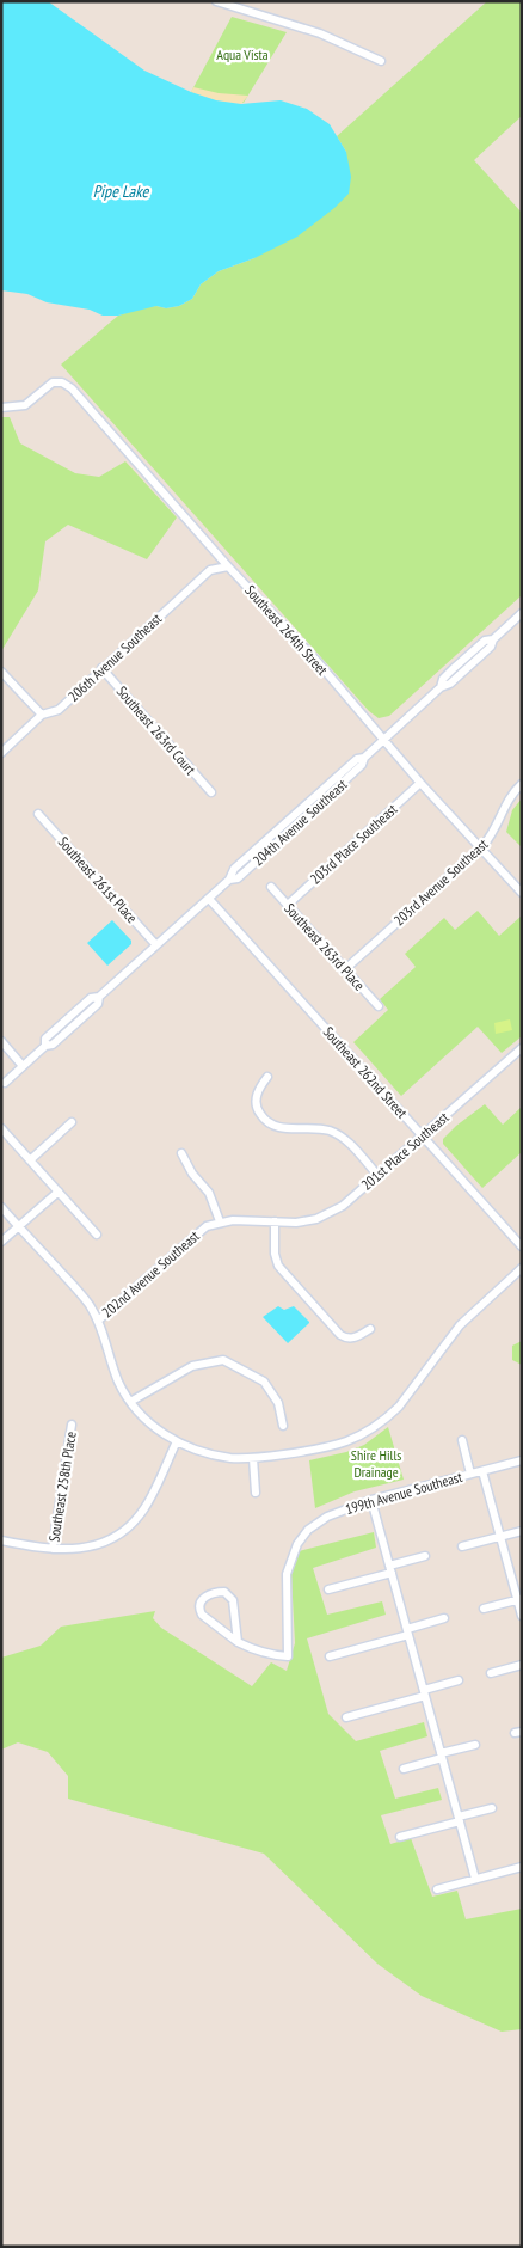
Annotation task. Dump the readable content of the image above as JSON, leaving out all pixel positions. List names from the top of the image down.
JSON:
{
  "streets": {
    "street": [
      "Southeast 264th Street",
      "206th Avenue Southeast",
      "Southeast 263rd Court",
      "204th Avenue Southeast",
      "203rd Place Southeast",
      "Southeast 261st Place",
      "203rd Avenue Southeast",
      "Southeast 263rd Place",
      "Southeast 262nd Street",
      "201st Place Southeast",
      "202nd Avenue Southeast",
      "Southeast 258th Place",
      "199th Avenue Southeast"
    ]
  },
  "crossings": [
    ["Southeast 264th Street", "206th Avenue Southeast"],
    ["Southeast 264th Street", "204th Avenue Southeast"],
    ["Southeast 264th Street", "203rd Place Southeast"],
    ["Southeast 264th Street", "203rd Avenue Southeast"],
    ["206th Avenue Southeast", "Southeast 263rd Court"],
    ["204th Avenue Southeast", "Southeast 261st Place"],
    ["204th Avenue Southeast", "Southeast 262nd Street"],
    ["203rd Place Southeast", "Southeast 263rd Place"],
    ["203rd Avenue Southeast", "Southeast 263rd Place"],
    ["Southeast 262nd Street", "201st Place Southeast"],
    ["201st Place Southeast", "202nd Avenue Southeast"]
  ],
  "water": ["Pipe Lake"],
  "parks": ["Aqua Vista", "Shire Hills Drainage"]
}
